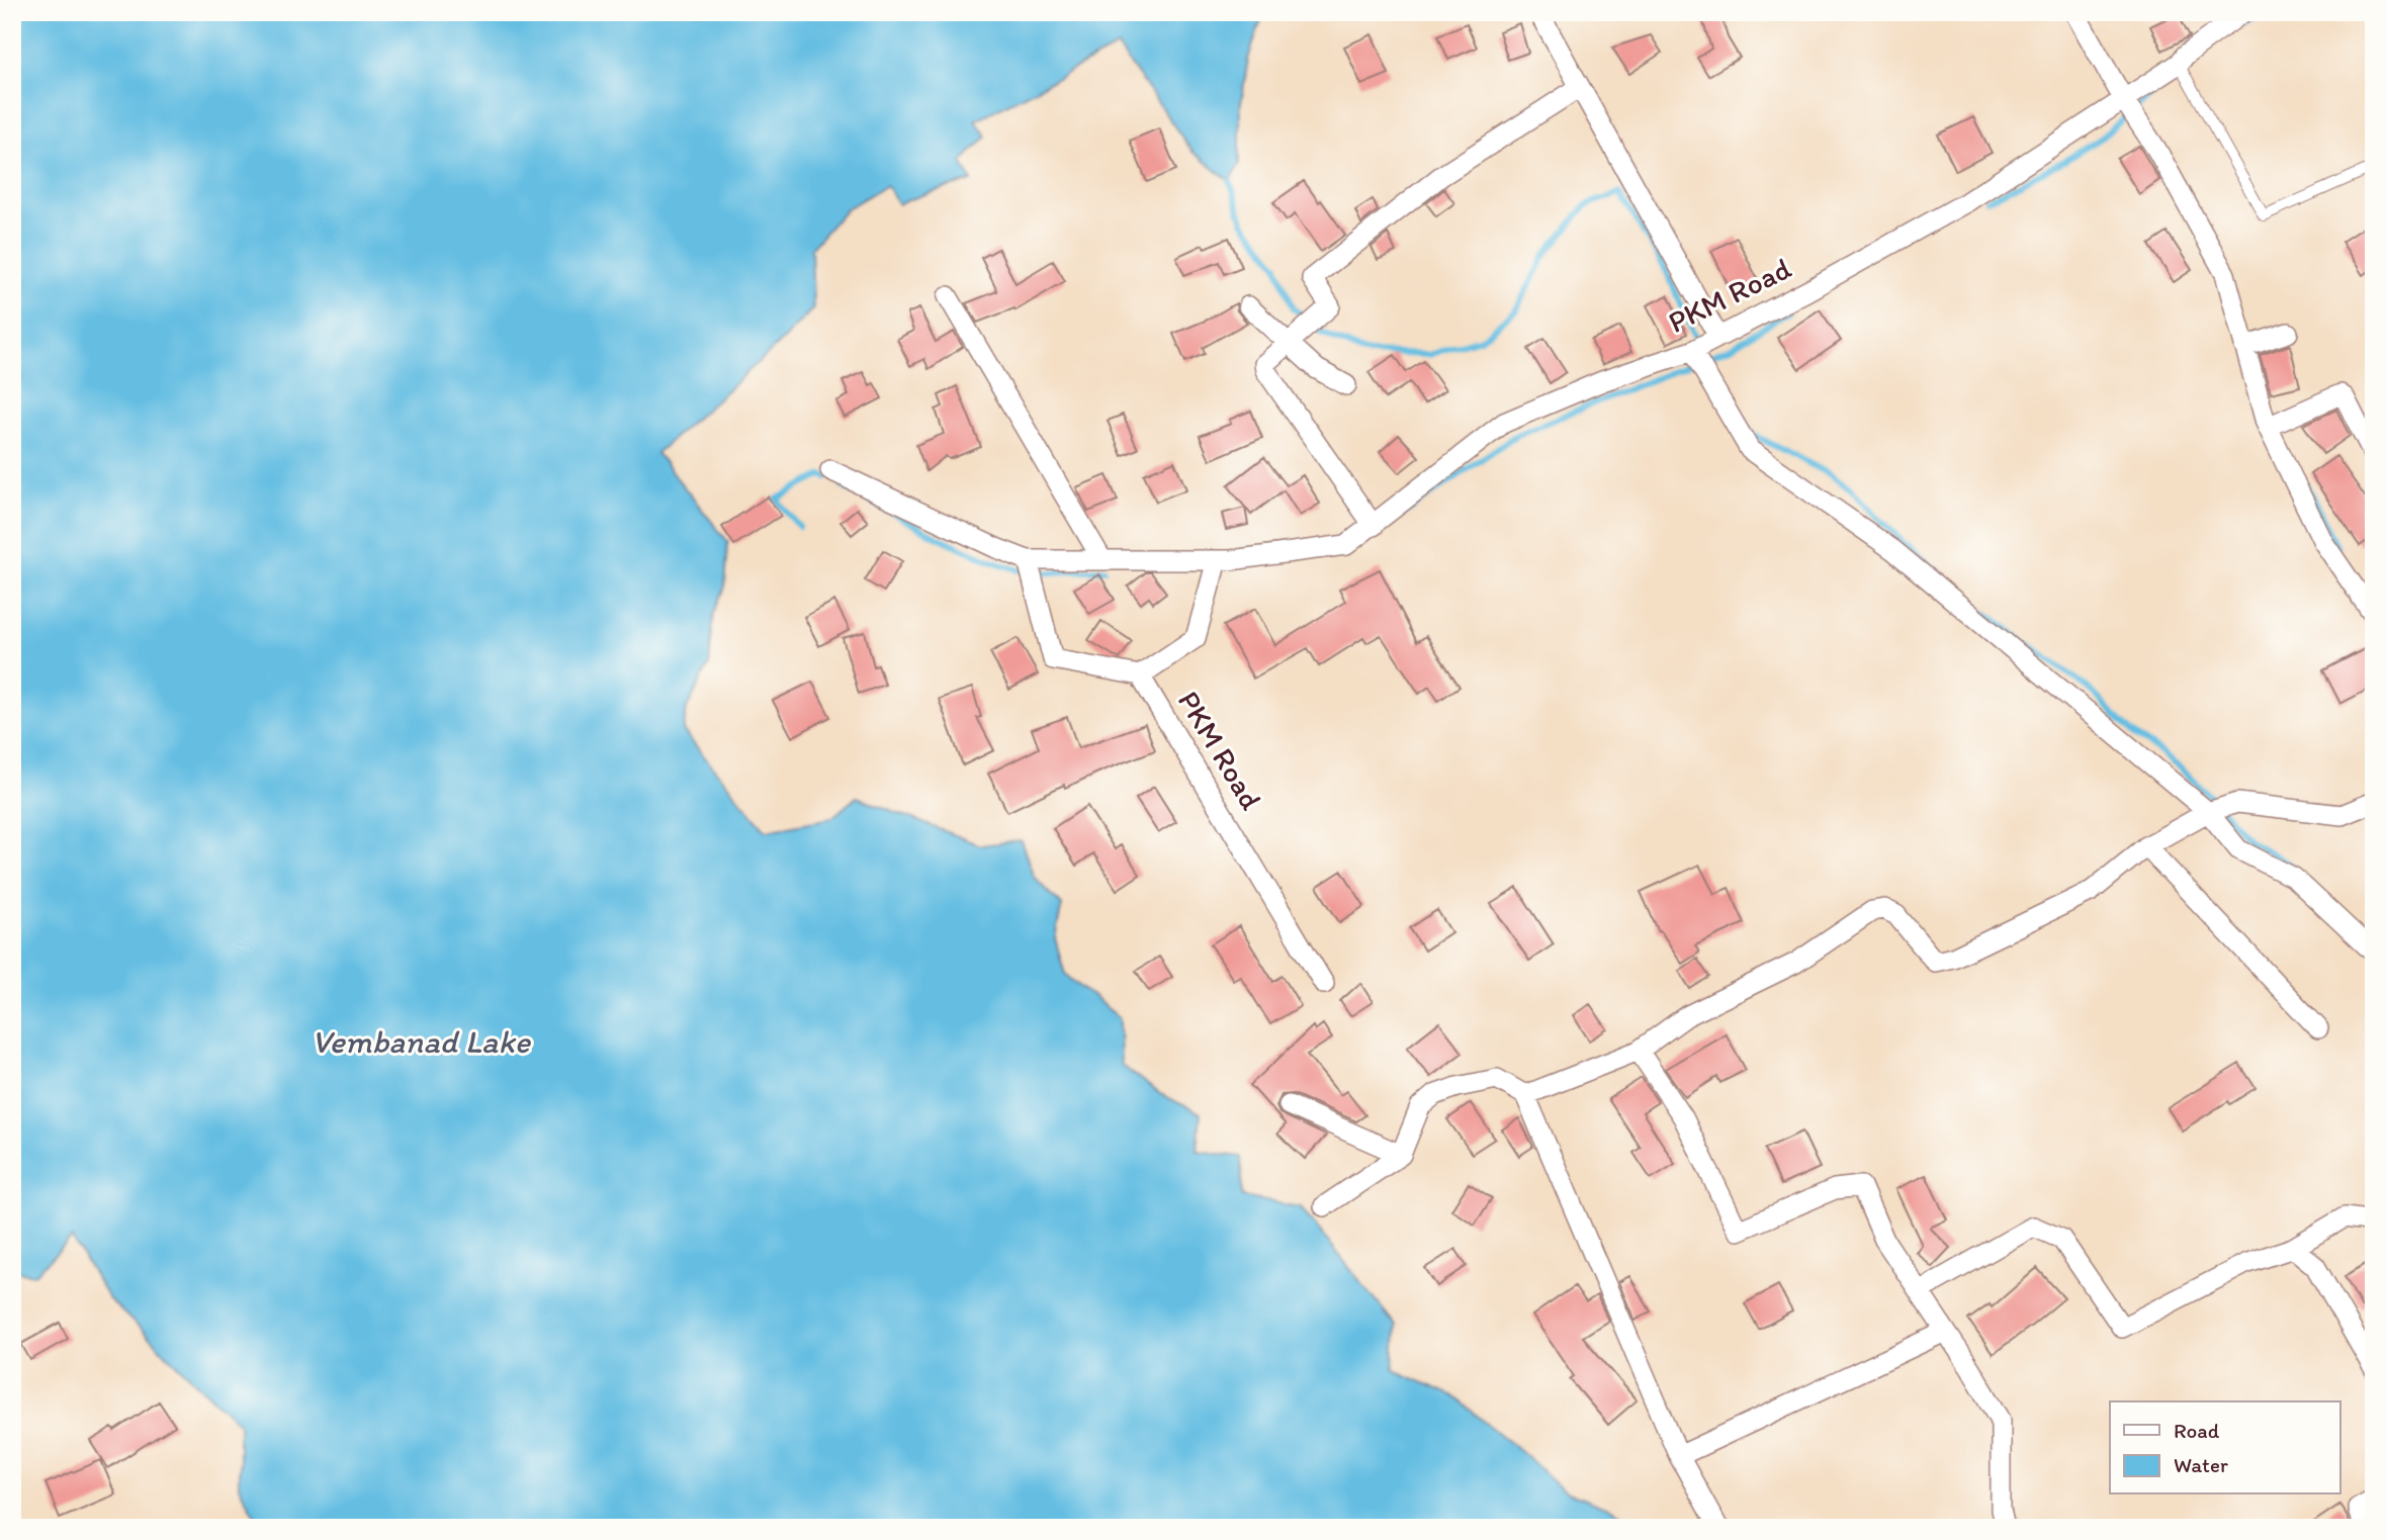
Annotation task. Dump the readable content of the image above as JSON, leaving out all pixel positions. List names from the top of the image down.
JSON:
{
  "streets": {
    "street": ["PKM Road"]
  },
  "water": ["Vembanad Lake"],
  "legend": ["Road", "Water"]
}
